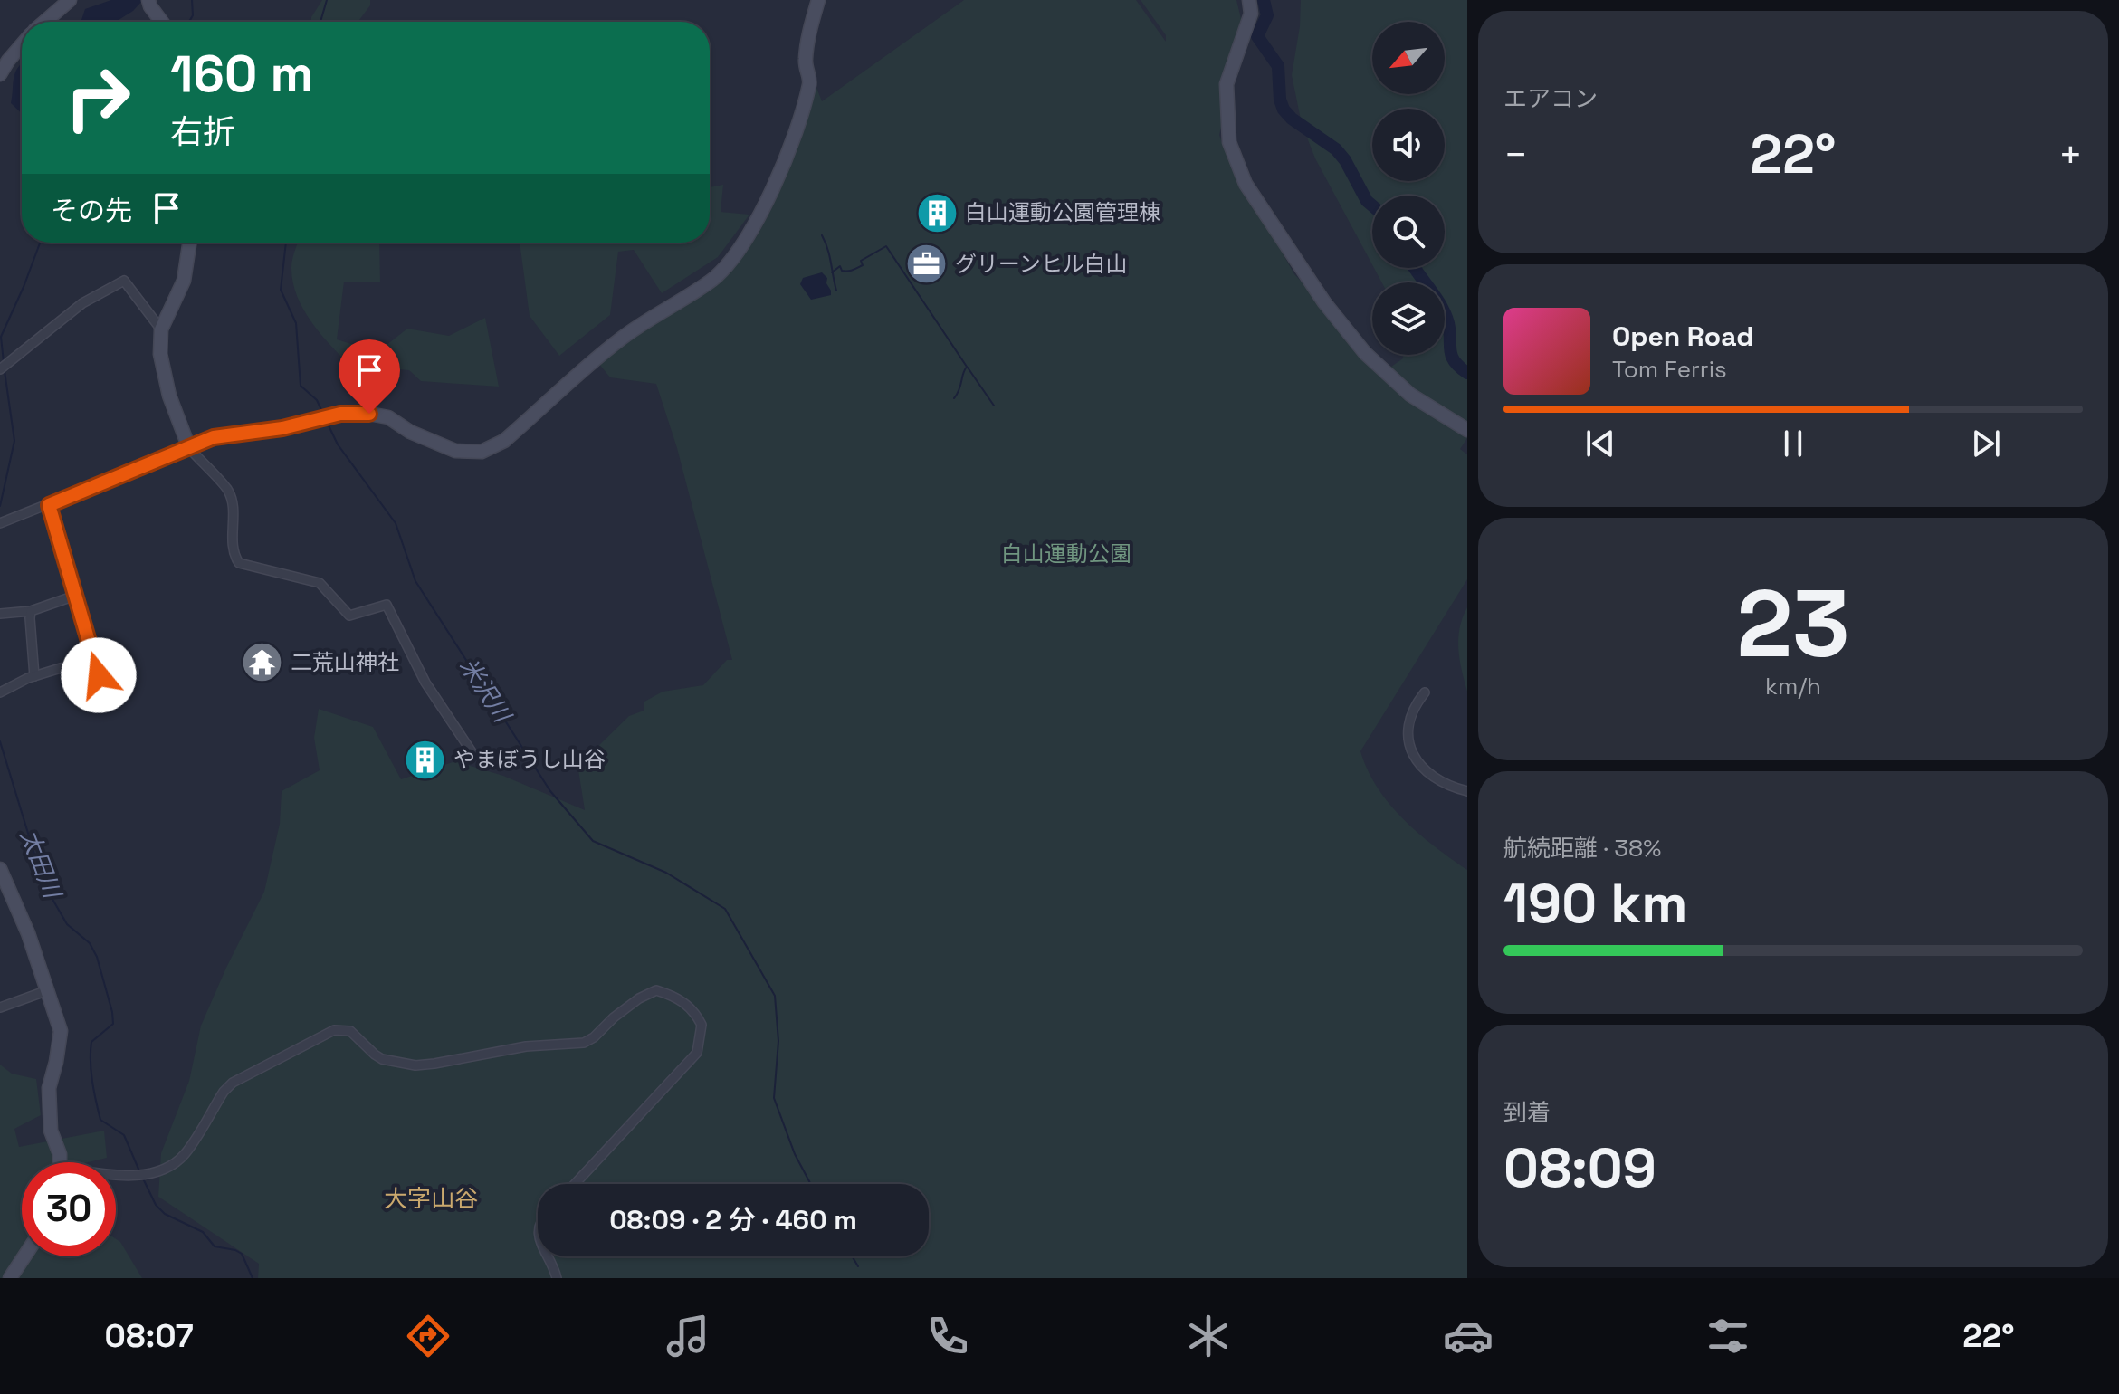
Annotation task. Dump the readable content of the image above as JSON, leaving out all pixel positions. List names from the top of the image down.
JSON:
{
  "districts": ["大字山谷"],
  "water": ["米沢川", "太田川"],
  "parks": ["白山運動公園"],
  "places": {
    "building": ["白山運動公園管理棟", "やまぼうし山谷"],
    "office": ["グリーンヒル白山"],
    "temple": ["二荒山神社"]
  },
  "north": "bottom left",
  "page": {
    "tile": [
      "エアコン",
      ["23", "km/h"],
      ["航続距離 · 38%", "190 km"],
      ["到着", "08:09"]
    ],
    "turn": ["160 m", "右折"],
    "heat": ["−", "22°", "+"],
    "then": "その先",
    "song": ["Open Road", "Tom Ferris"],
    "limit": "30",
    "trip": "08:09 · 2 分 · 460 m",
    "tabs": ["08:07", "22°"]
  }
}
